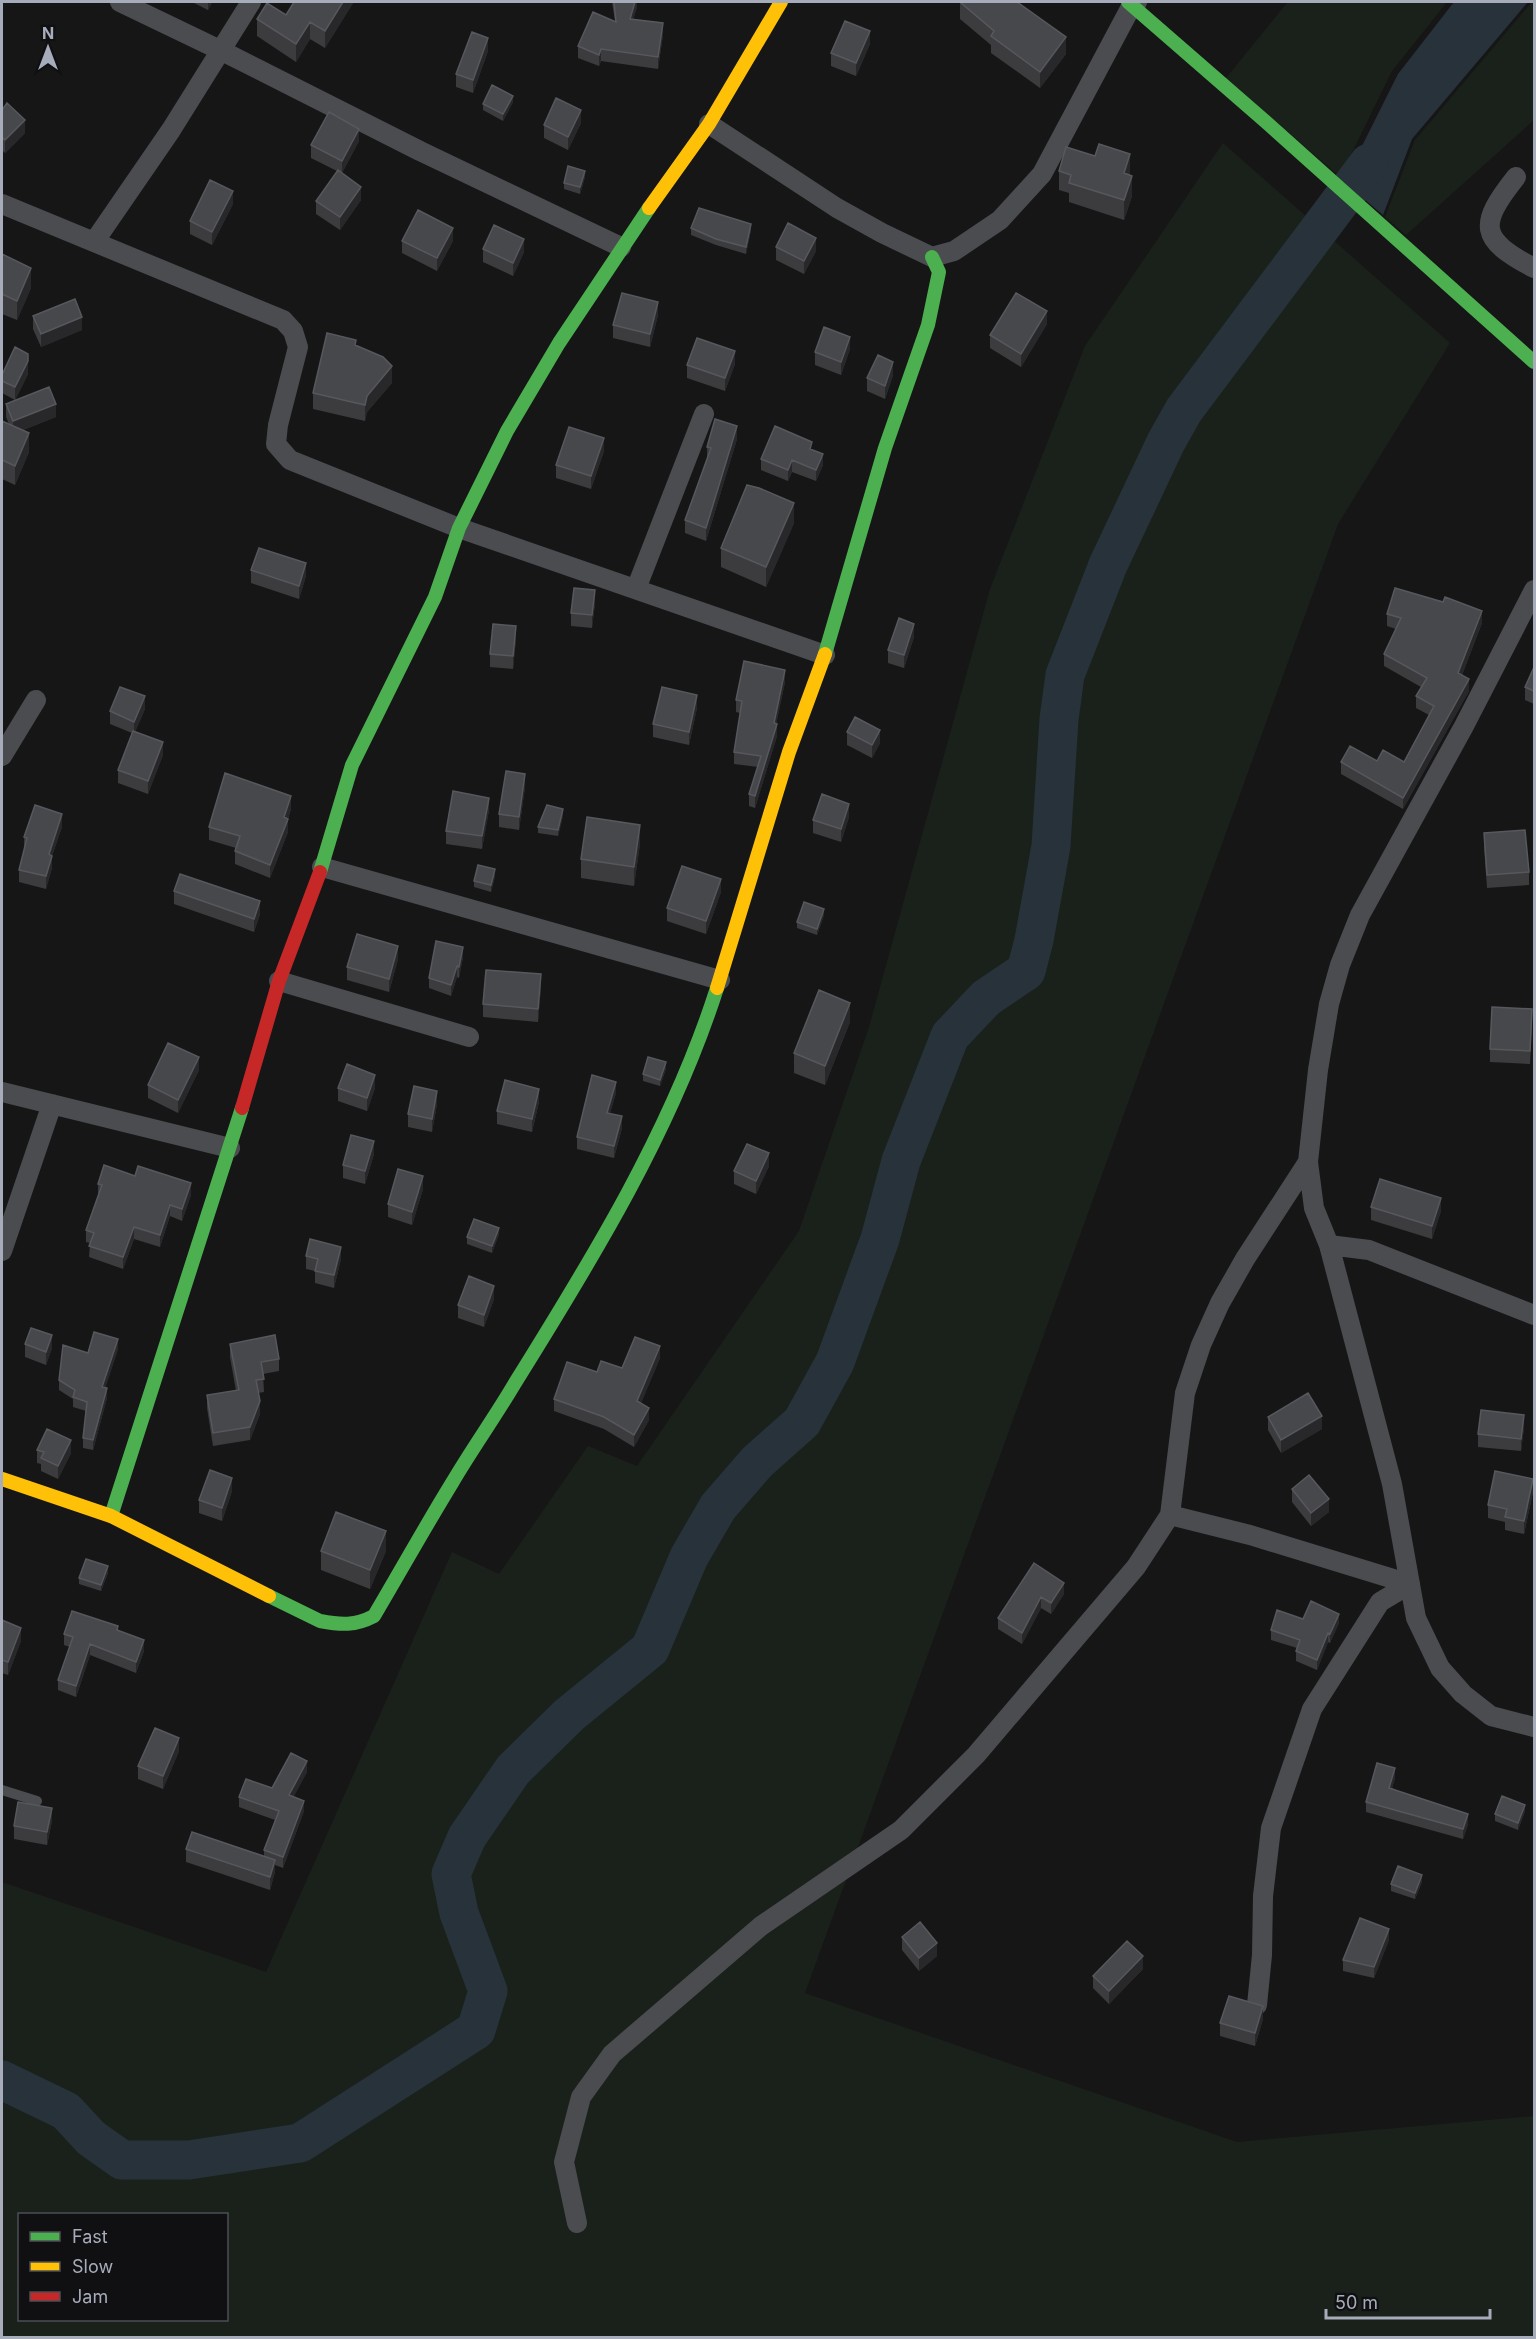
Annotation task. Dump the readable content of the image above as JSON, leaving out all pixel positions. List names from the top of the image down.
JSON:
{
  "legend": ["Fast", "Slow", "Jam"],
  "scale_bar": "50 m",
  "north": "top"
}
